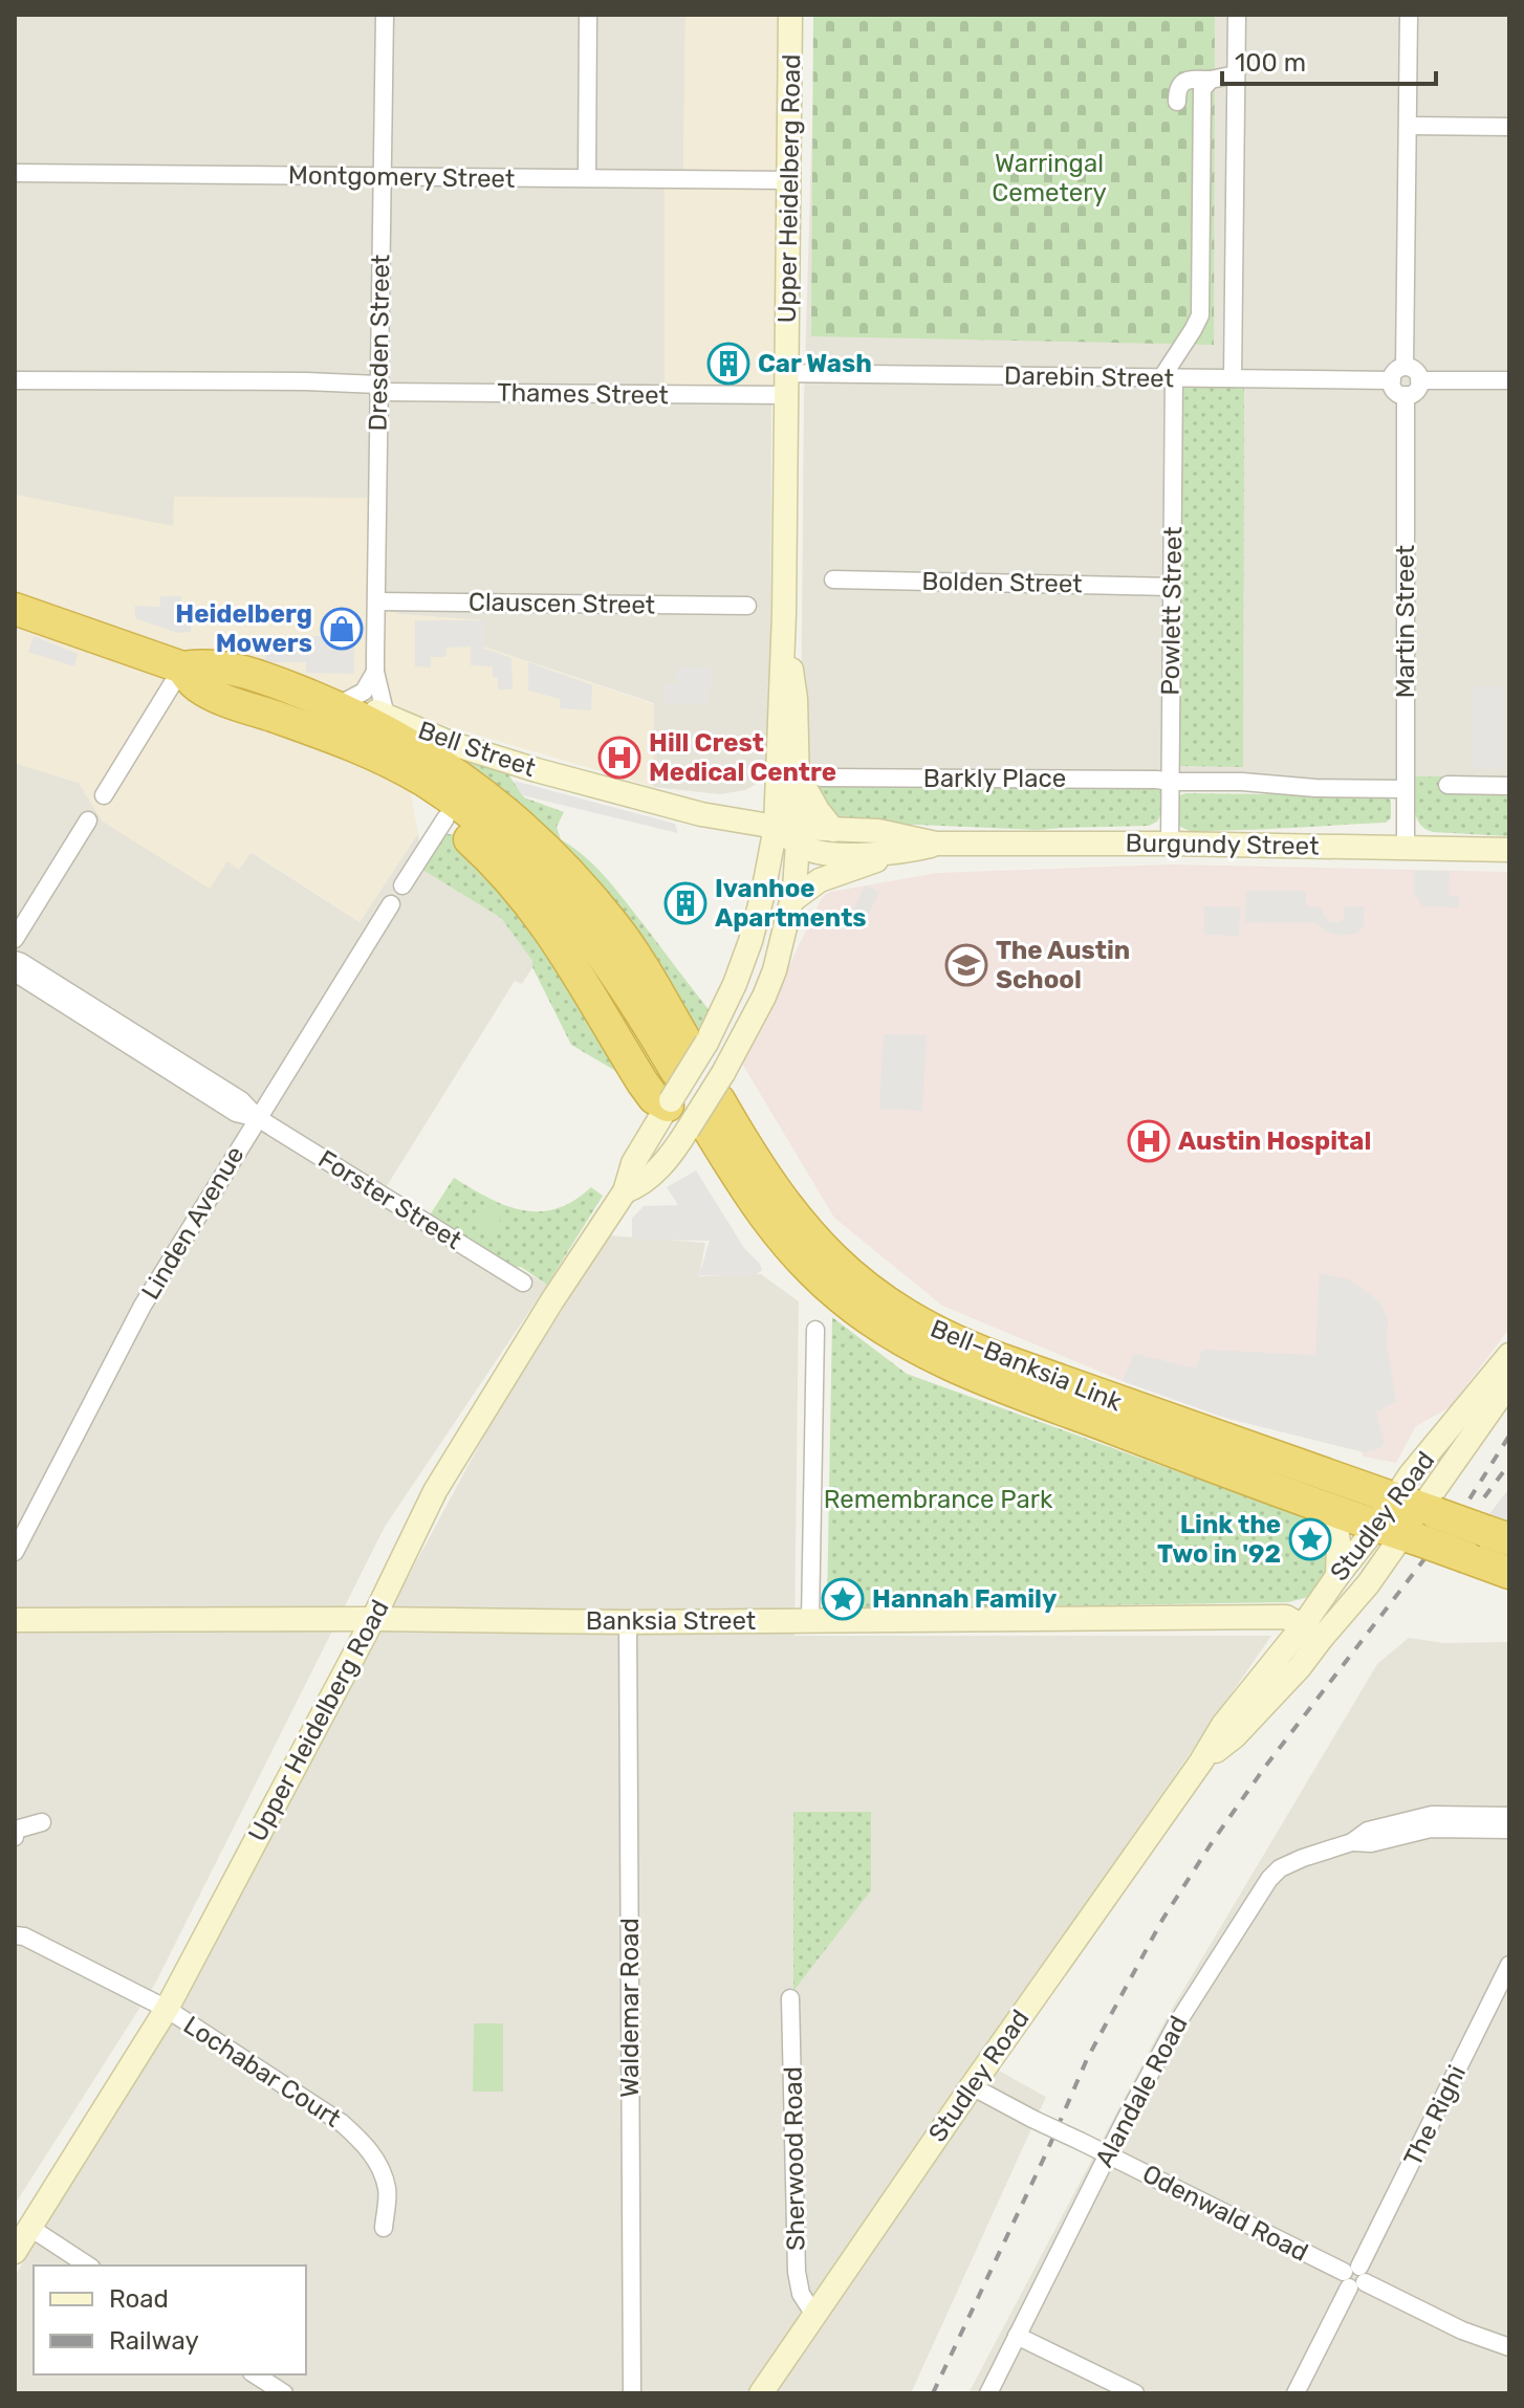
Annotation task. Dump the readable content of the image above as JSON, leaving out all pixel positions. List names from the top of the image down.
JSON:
{
  "streets": {
    "highway": ["Bell Street", "Bell–Banksia Link"],
    "main road": [
      "Upper Heidelberg Road",
      "Burgundy Street",
      "Studley Road",
      "Banksia Street"
    ],
    "street": [
      "Montgomery Street",
      "Dresden Street",
      "Darebin Street",
      "Thames Street",
      "Bolden Street",
      "Clauscen Street",
      "Powlett Street",
      "Martin Street",
      "Barkly Place",
      "Forster Street",
      "Linden Avenue",
      "Waldemar Road",
      "Lochabar Court",
      "Alandale Road",
      "The Righi",
      "Sherwood Road",
      "Odenwald Road"
    ]
  },
  "crossings": [
    ["Montgomery Street", "Upper Heidelberg Road"],
    ["Montgomery Street", "Dresden Street"],
    ["Upper Heidelberg Road", "Darebin Street"],
    ["Upper Heidelberg Road", "Thames Street"],
    ["Upper Heidelberg Road", "Bell Street"],
    ["Upper Heidelberg Road", "Burgundy Street"],
    ["Upper Heidelberg Road", "Bell–Banksia Link"],
    ["Upper Heidelberg Road", "Banksia Street"],
    ["Upper Heidelberg Road", "Lochabar Court"],
    ["Dresden Street", "Thames Street"],
    ["Dresden Street", "Clauscen Street"],
    ["Dresden Street", "Bell Street"],
    ["Darebin Street", "Thames Street"],
    ["Darebin Street", "Powlett Street"],
    ["Darebin Street", "Martin Street"],
    ["Bolden Street", "Powlett Street"],
    ["Powlett Street", "Barkly Place"],
    ["Powlett Street", "Burgundy Street"],
    ["Martin Street", "Burgundy Street"],
    ["Bell Street", "Burgundy Street"],
    ["Bell Street", "Bell–Banksia Link"],
    ["Forster Street", "Linden Avenue"],
    ["Bell–Banksia Link", "Studley Road"],
    ["Studley Road", "Banksia Street"],
    ["Studley Road", "Sherwood Road"],
    ["Studley Road", "Odenwald Road"],
    ["Banksia Street", "Waldemar Road"],
    ["Alandale Road", "Odenwald Road"],
    ["The Righi", "Odenwald Road"]
  ],
  "parks": ["Warringal Cemetery", "Remembrance Park"],
  "places": {
    "building": ["Car Wash", "Ivanhoe Apartments"],
    "shop": ["Heidelberg Mowers"],
    "hospital": ["Hill Crest Medical Centre", "Austin Hospital"],
    "school or university": ["The Austin School"],
    "place": ["Link the Two in '92", "Hannah Family"]
  },
  "legend": ["Road", "Railway"],
  "scale_bar": "100 m"
}
